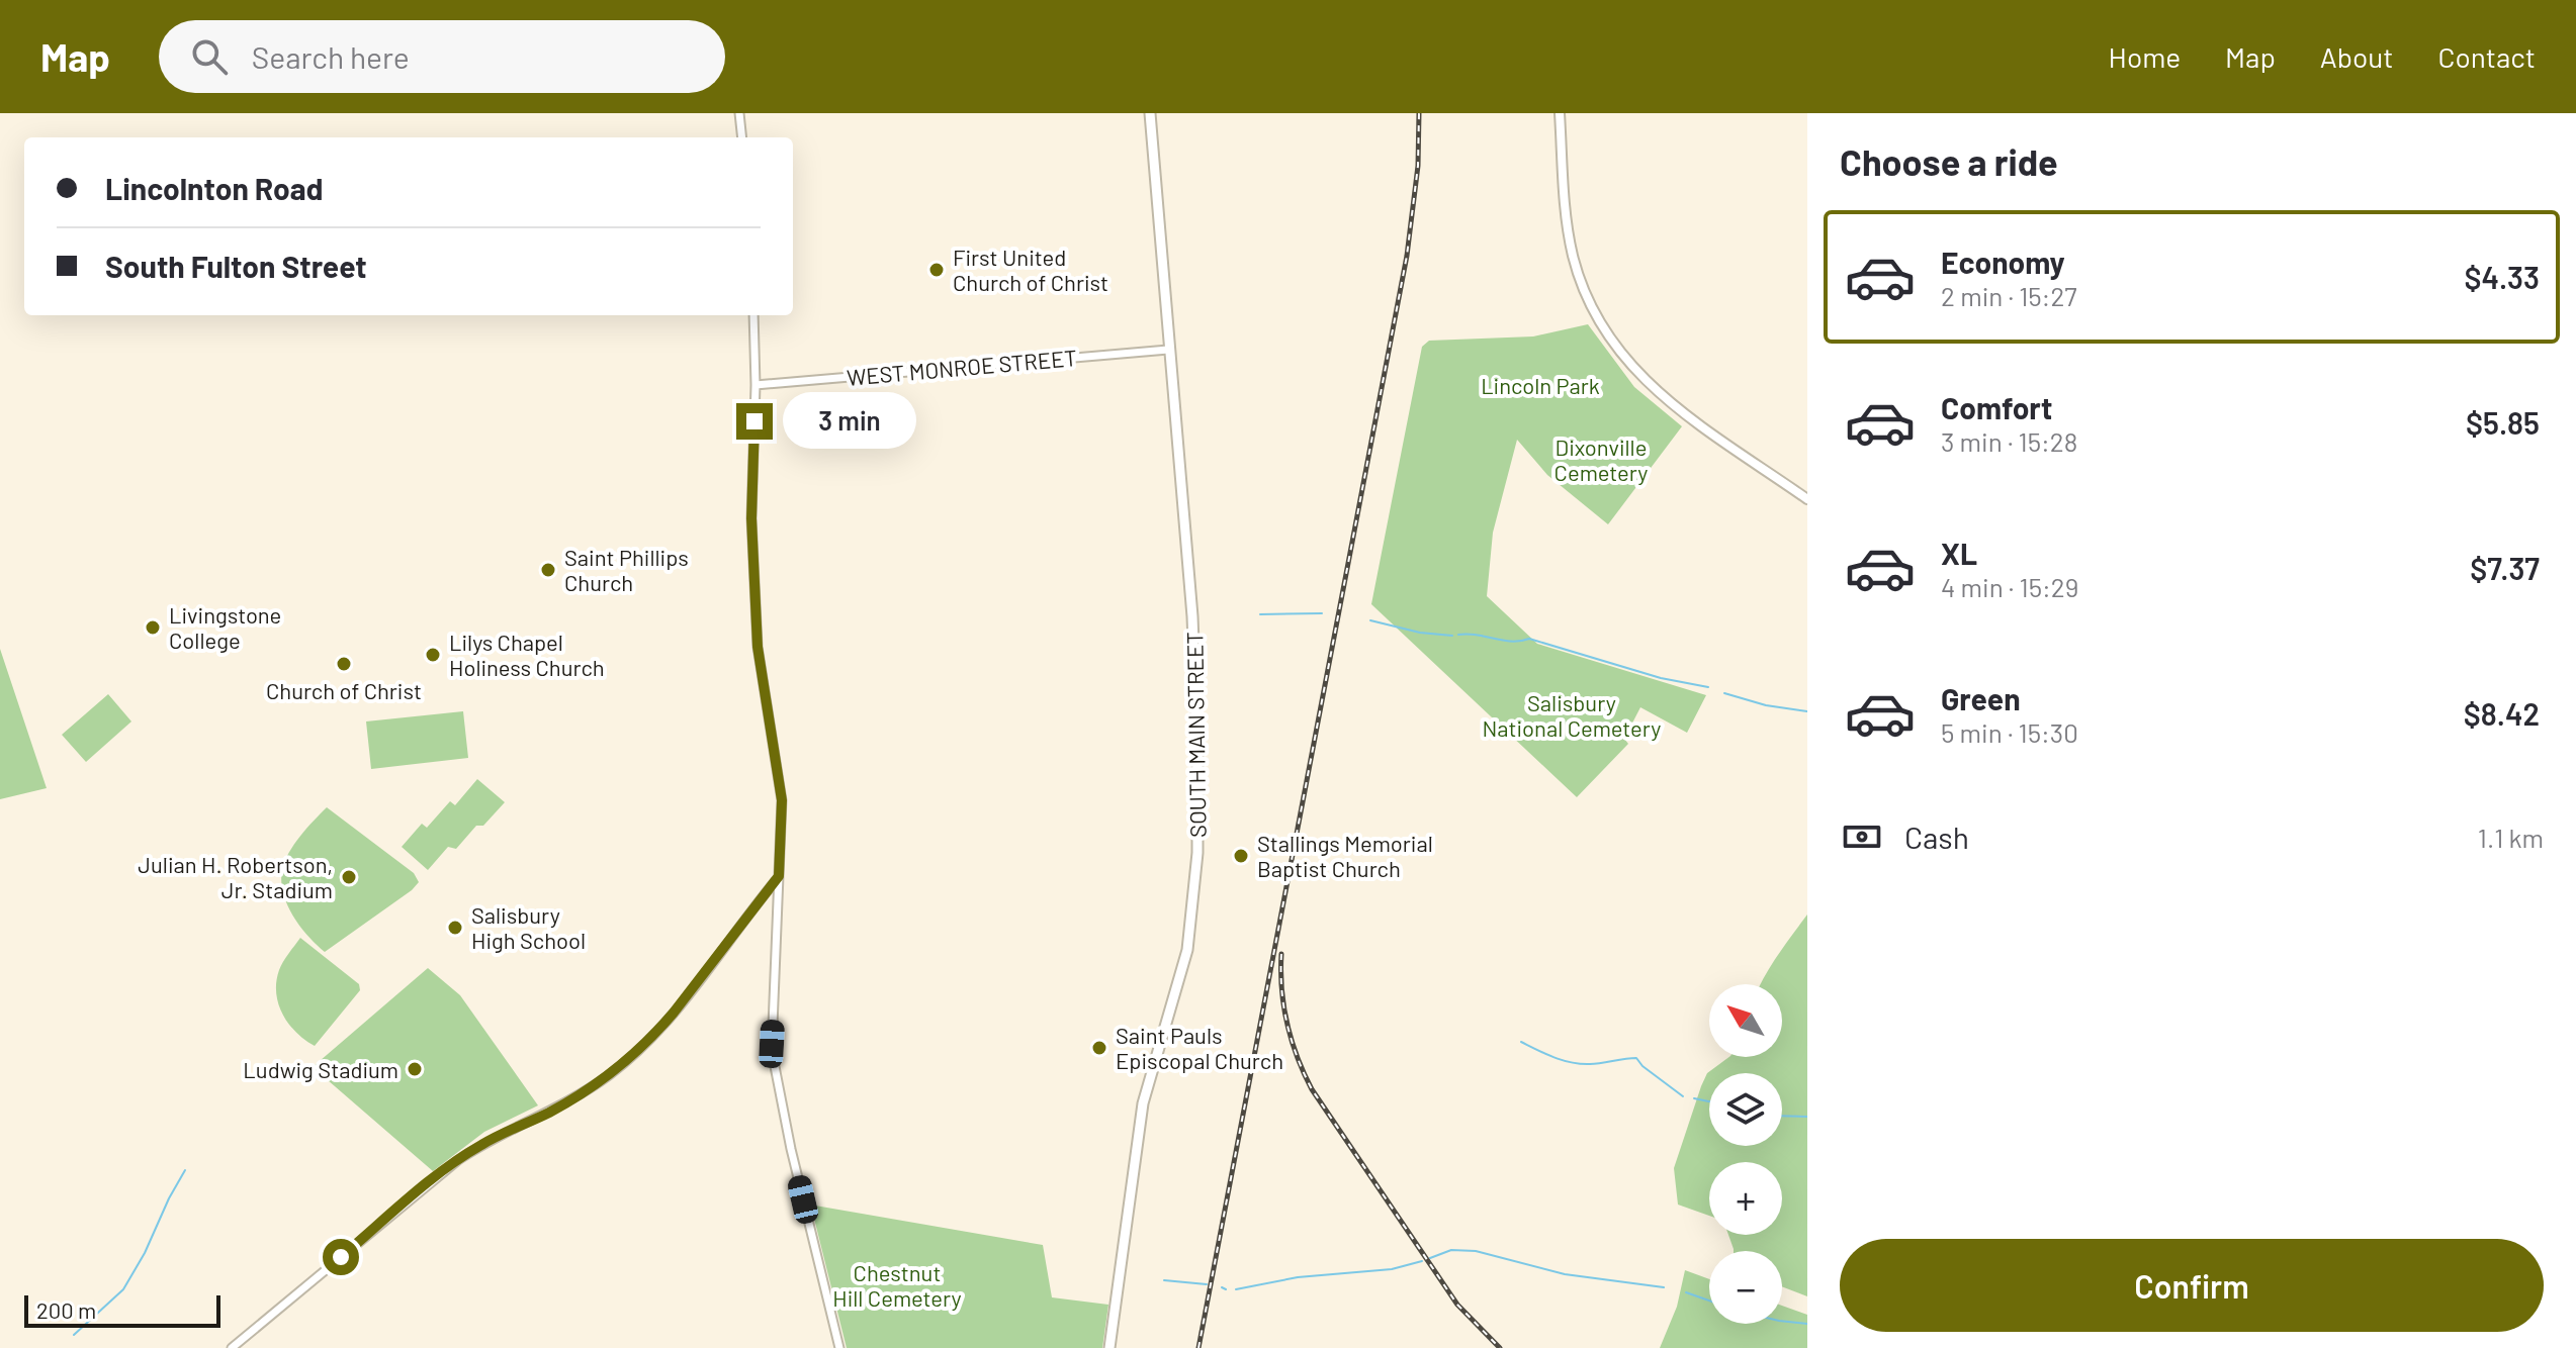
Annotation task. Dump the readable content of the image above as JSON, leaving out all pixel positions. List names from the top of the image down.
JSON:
{
  "streets": {
    "main road": ["SOUTH MAIN STREET"],
    "street": ["WEST MONROE STREET"]
  },
  "crossings": [
    ["WEST MONROE STREET", "SOUTH MAIN STREET"]
  ],
  "parks": [
    "Lincoln Park",
    "Dixonville Cemetery",
    "Salisbury National Cemetery",
    "Chestnut Hill Cemetery"
  ],
  "places": [
    "First United Church of Christ",
    "Saint Phillips Church",
    "Livingstone College",
    "Lilys Chapel Holiness Church",
    "Church of Christ",
    "Stallings Memorial Baptist Church",
    "Julian H. Robertson, Jr. Stadium",
    "Salisbury High School",
    "Saint Pauls Episcopal Church",
    "Ludwig Stadium"
  ],
  "scale_bar": "200 m",
  "north": "top left",
  "page": {
    "header": "Map",
    "search": "Search here",
    "nav": [
      "Home",
      "Map",
      "About",
      "Contact"
    ],
    "heading": "Choose a ride",
    "banner": ["Lincolnton Road", "South Fulton Street"],
    "list": [
      {
        "name": "Economy",
        "note": "2 min · 15:27",
        "value": "$4.33"
      },
      {
        "name": "Comfort",
        "note": "3 min · 15:28",
        "value": "$5.85"
      },
      {
        "name": "XL",
        "note": "4 min · 15:29",
        "value": "$7.37"
      },
      {
        "name": "Green",
        "note": "5 min · 15:30",
        "value": "$8.42"
      }
    ],
    "bubble": "3 min",
    "pay": ["Cash", "1.1 km"],
    "map_buttons": ["+", "−"],
    "buttons": "Confirm",
    "scale": "200 m"
  }
}
